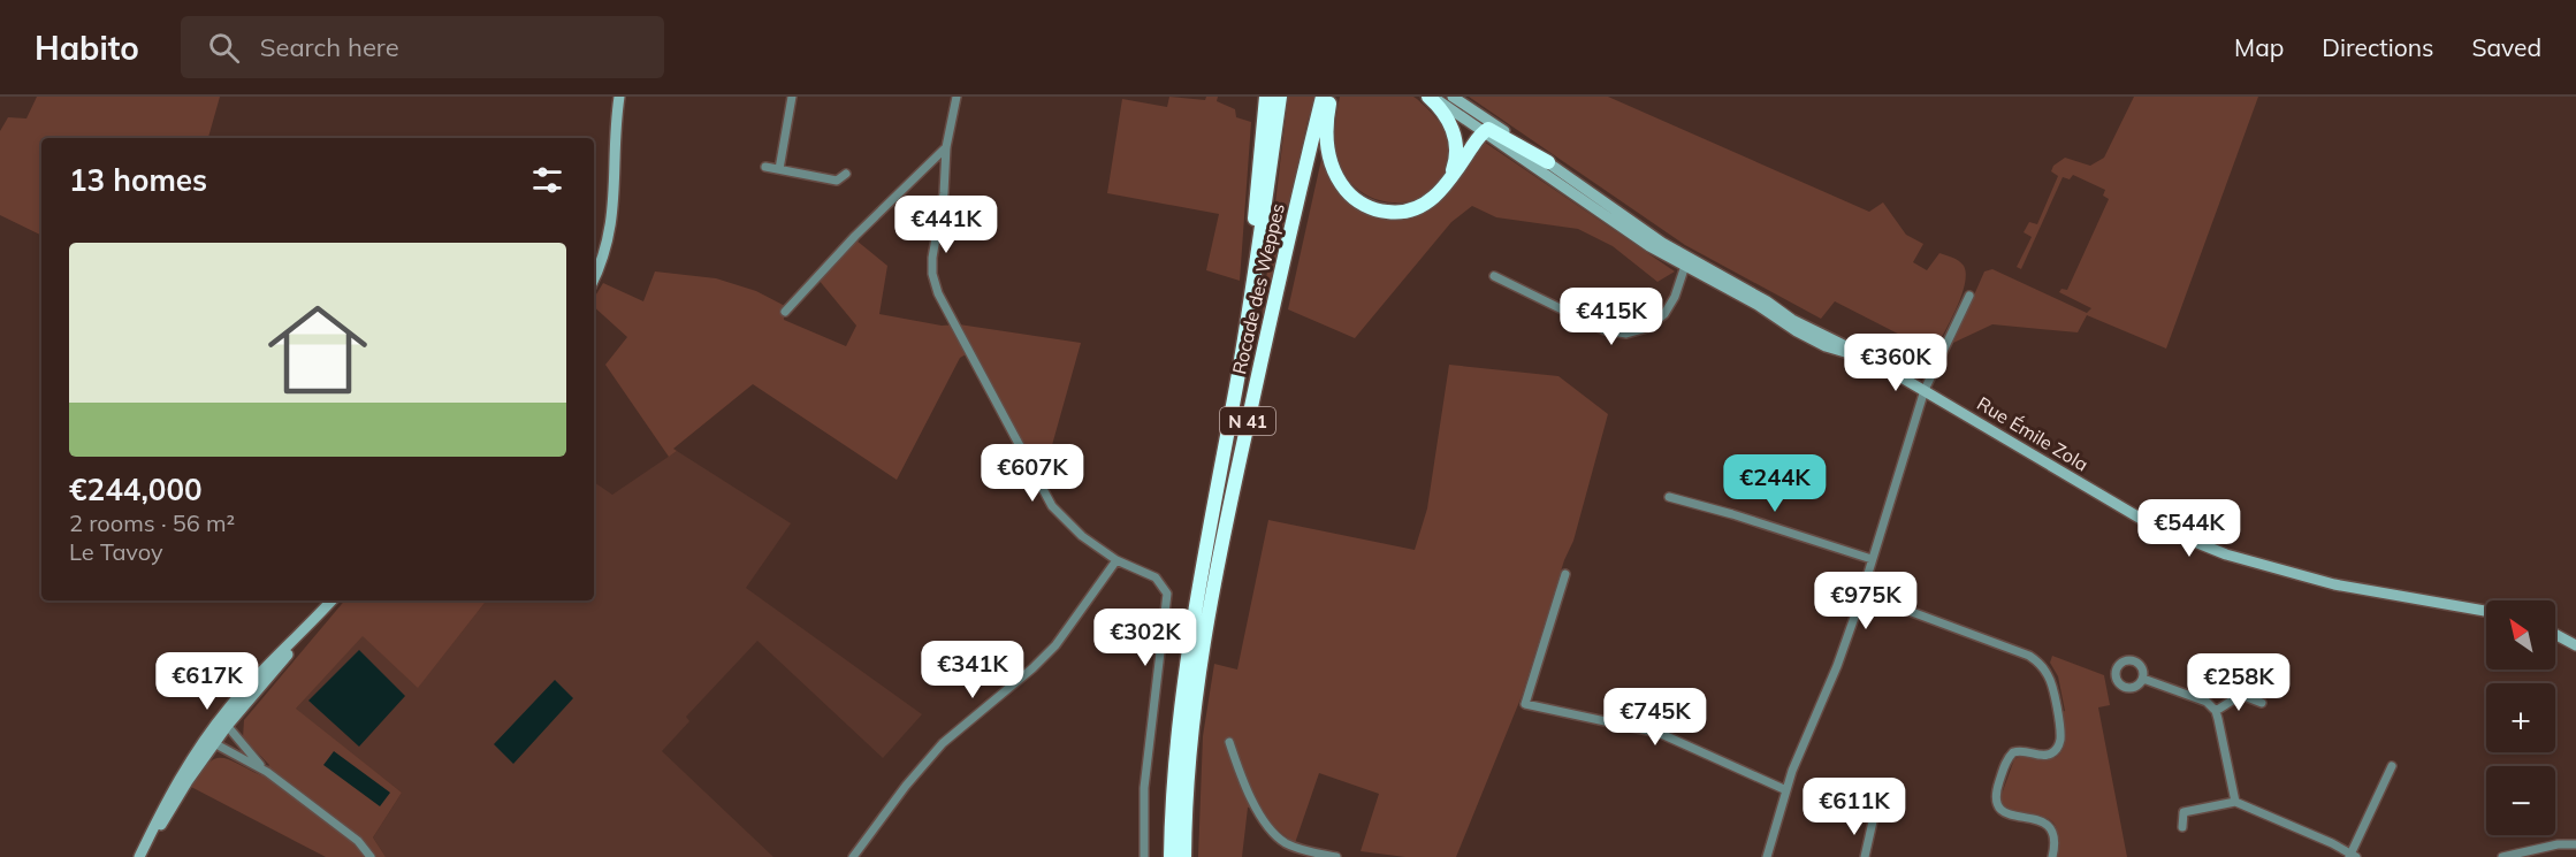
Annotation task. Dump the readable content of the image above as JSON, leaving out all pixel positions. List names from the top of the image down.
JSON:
{
  "streets": {
    "highway": ["Rocade des Weppes", "N 41"],
    "main road": ["Rue Émile Zola"]
  },
  "crossings": [
    ["Rocade des Weppes", "N 41"]
  ],
  "north": "top left",
  "page": {
    "header": "Habito",
    "search": "Search here",
    "nav": ["Map", "Directions", "Saved"],
    "heading": "13 homes",
    "price": [
      "€441K",
      "€415K",
      "€360K",
      "€607K",
      "€244K",
      "€544K",
      "€975K",
      "€302K",
      "€341K",
      "€617K",
      "€258K",
      "€745K",
      "€611K"
    ],
    "list": [
      {
        "name": "€244,000",
        "note": "2 rooms · 56 m² · Le Tavoy"
      }
    ],
    "map_buttons": ["+", "−"]
  }
}
